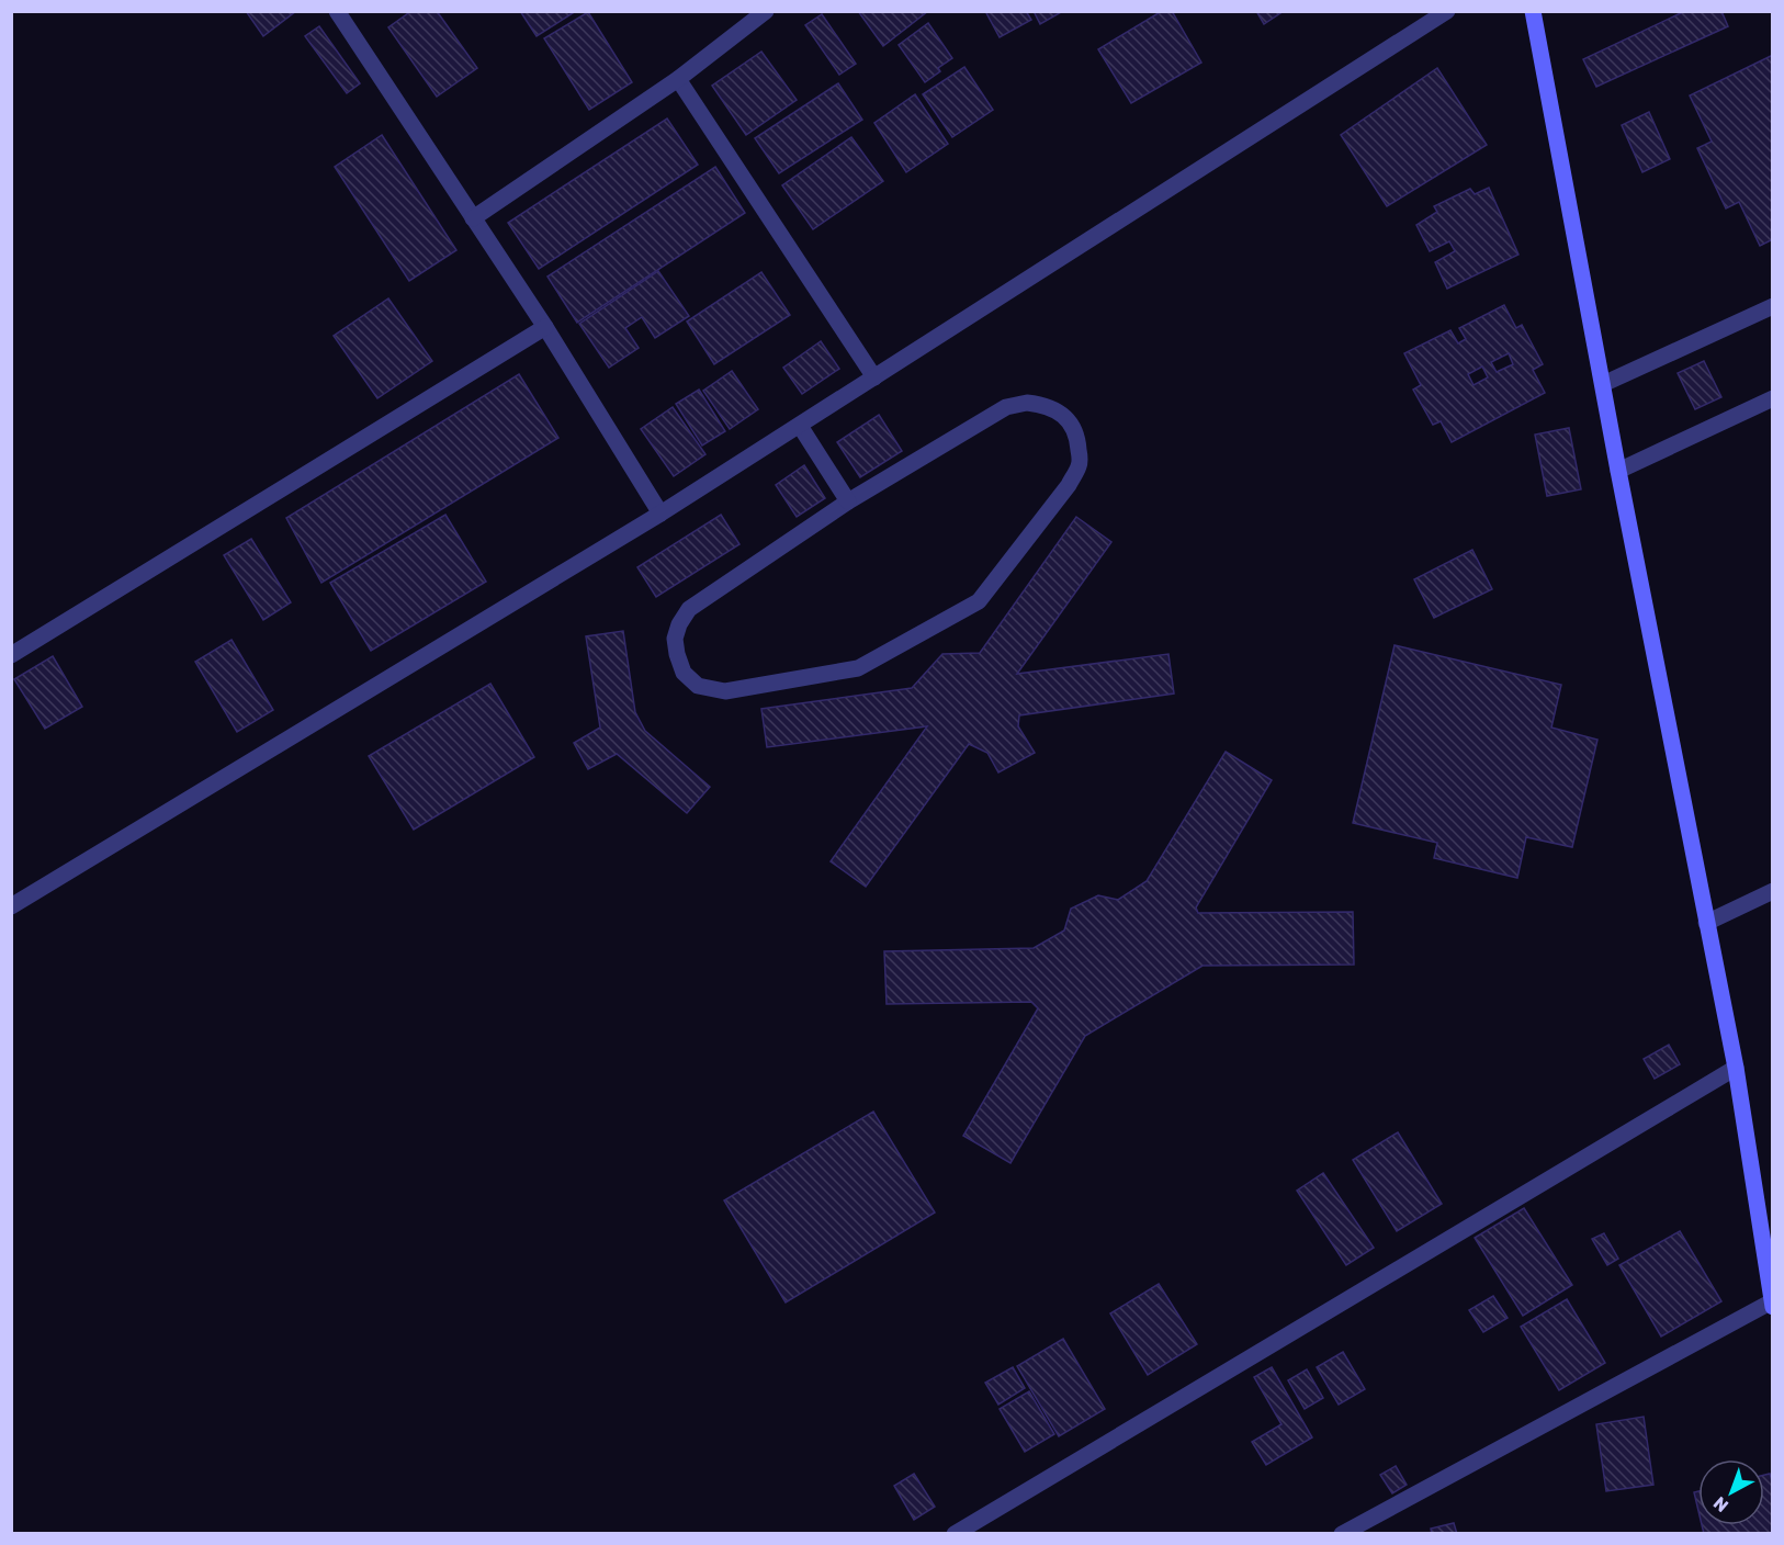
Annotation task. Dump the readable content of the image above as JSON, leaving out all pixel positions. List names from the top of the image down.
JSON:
{
  "north": "bottom left"
}
